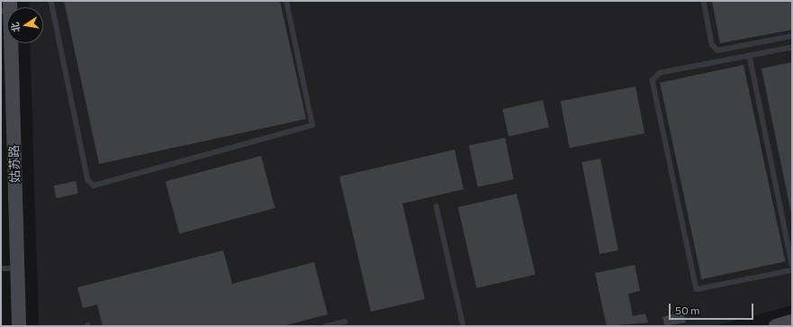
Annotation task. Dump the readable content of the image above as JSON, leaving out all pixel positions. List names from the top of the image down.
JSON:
{
  "streets": {
    "street": ["姑苏路"]
  },
  "scale_bar": "50 m",
  "north": "left"
}
